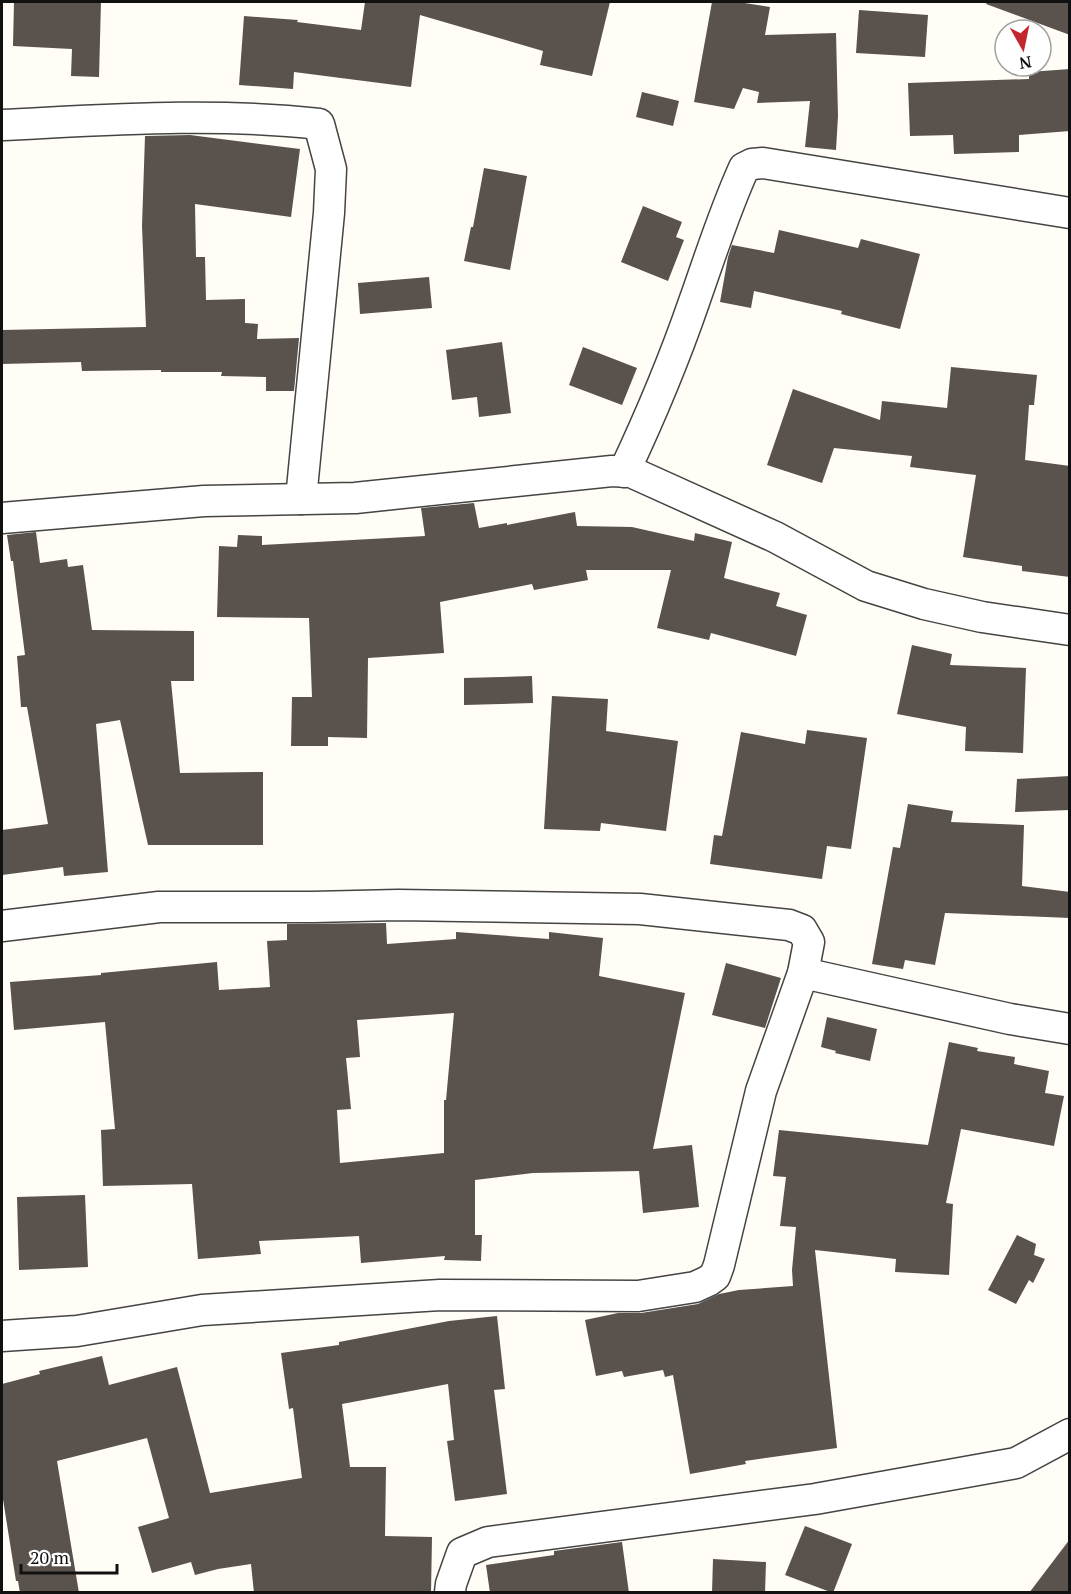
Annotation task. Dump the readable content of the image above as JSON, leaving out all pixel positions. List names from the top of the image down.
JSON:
{
  "scale_bar": "20 m",
  "north": "bottom"
}
